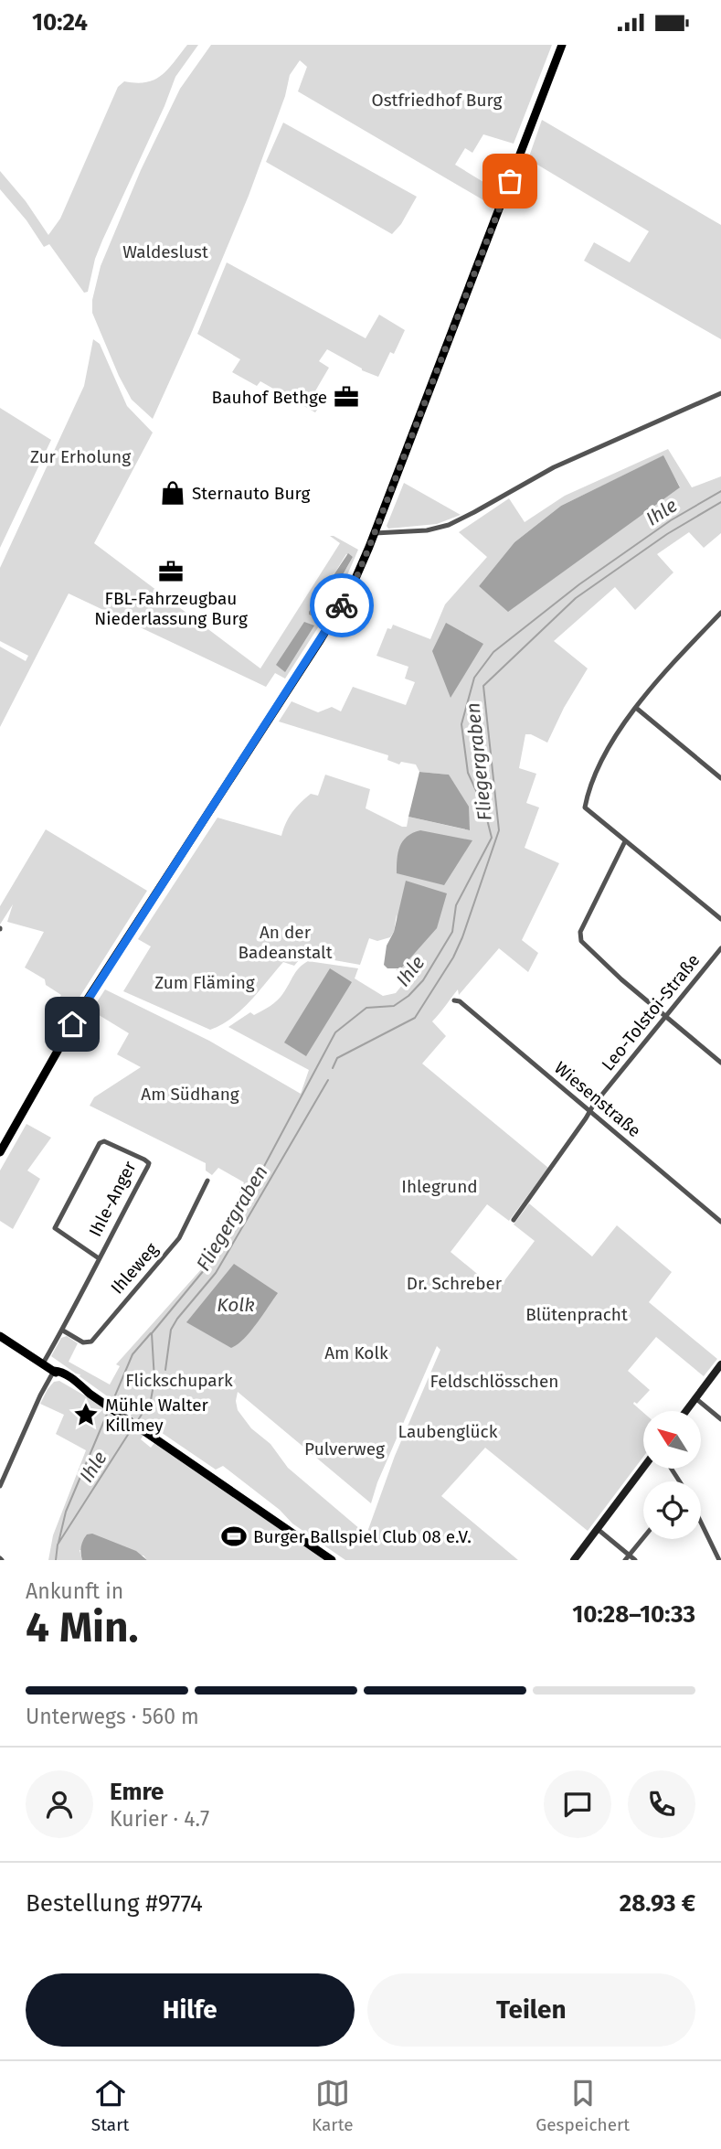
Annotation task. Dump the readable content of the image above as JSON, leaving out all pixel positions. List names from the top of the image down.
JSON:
{
  "streets": {
    "street": [
      "Leo-Tolstoi-Straße",
      "Wiesenstraße",
      "Ihle-Anger",
      "Ihleweg"
    ]
  },
  "crossings": [
    ["Leo-Tolstoi-Straße", "Wiesenstraße"],
    ["Ihle-Anger", "Ihleweg"]
  ],
  "water": ["Ihle", "Fliegergraben", "Kolk"],
  "parks": [
    "Ostfriedhof Burg",
    "Waldeslust",
    "Zur Erholung",
    "An der Badeanstalt",
    "Zum Fläming",
    "Am Südhang",
    "Ihlegrund",
    "Dr. Schreber",
    "Blütenpracht",
    "Am Kolk",
    "Flickschupark",
    "Feldschlösschen",
    "Laubenglück",
    "Pulverweg"
  ],
  "places": {
    "office": ["Bauhof Bethge", "FBL-Fahrzeugbau Niederlassung Burg"],
    "shop": ["Sternauto Burg"],
    "place": ["Mühle Walter Killmey"],
    "sports": ["Burger Ballspiel Club 08 e.V."]
  },
  "north": "top left",
  "page": {
    "status": "10:24",
    "heading": ["4 Min.", "Ankunft in", "10:28–10:33"],
    "panel": [
      "Emre",
      "Kurier · 4.7",
      "Bestellung #9774",
      "28.93 €"
    ],
    "bar": "Unterwegs · 560 m",
    "buttons": ["Hilfe", "Teilen"],
    "tabs": ["Start", "Karte", "Gespeichert"]
  }
}
